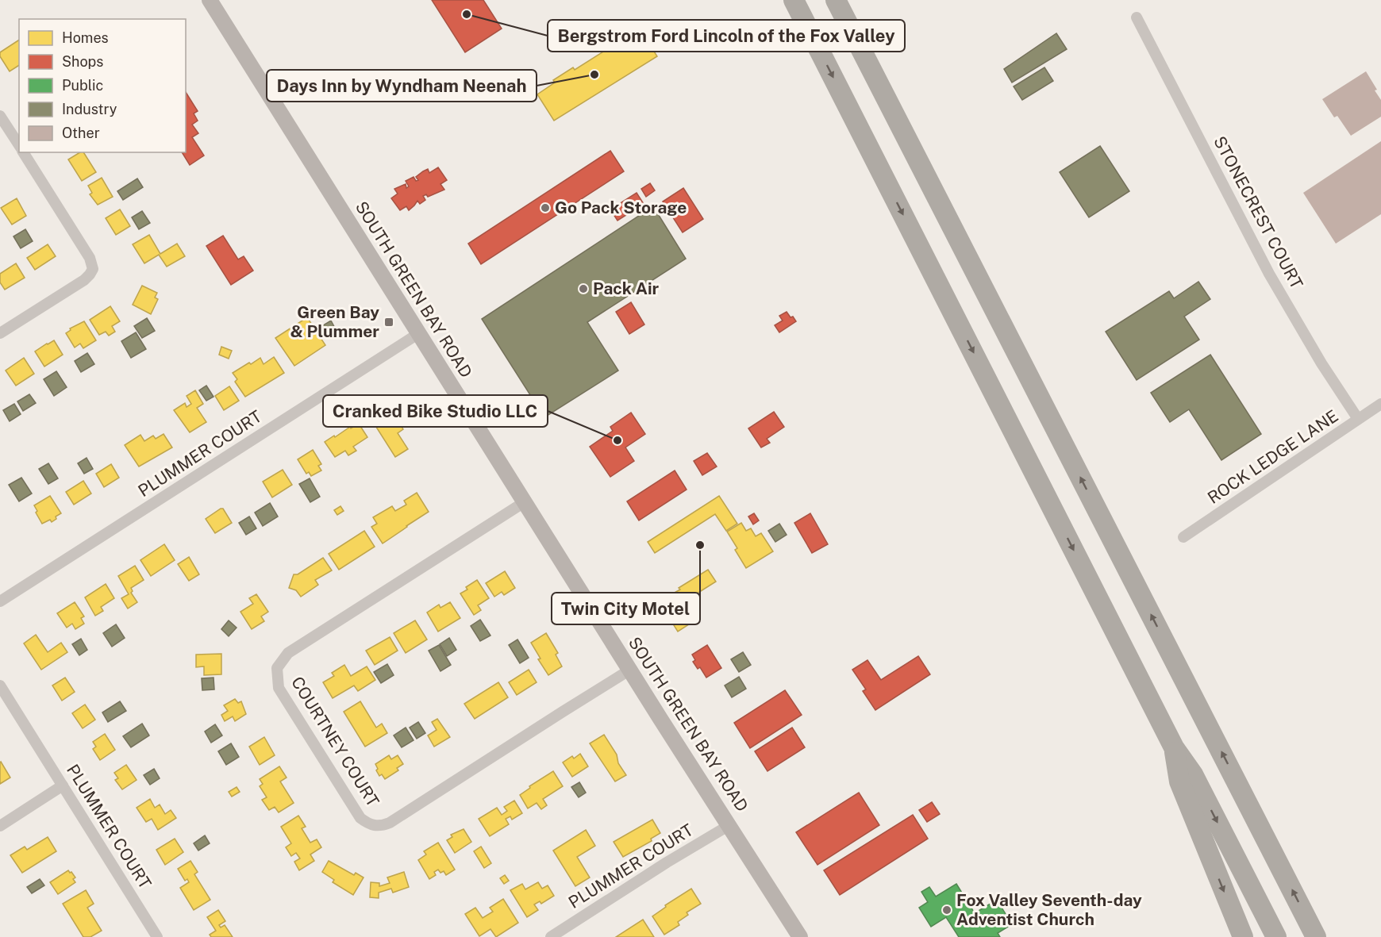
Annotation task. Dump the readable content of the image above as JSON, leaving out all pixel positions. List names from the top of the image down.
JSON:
{
  "streets": {
    "main road": ["SOUTH GREEN BAY ROAD"],
    "street": [
      "STONECREST COURT",
      "PLUMMER COURT",
      "ROCK LEDGE LANE",
      "COURTNEY COURT"
    ]
  },
  "crossings": [
    ["STONECREST COURT", "ROCK LEDGE LANE"],
    ["SOUTH GREEN BAY ROAD", "PLUMMER COURT"],
    ["SOUTH GREEN BAY ROAD", "COURTNEY COURT"]
  ],
  "places": {
    "other": [
      "Bergstrom Ford Lincoln of the Fox Valley",
      "Days Inn by Wyndham Neenah",
      "Go Pack Storage",
      "Pack Air",
      "Cranked Bike Studio LLC",
      "Twin City Motel",
      "Fox Valley Seventh-day Adventist Church"
    ],
    "transit": ["Green Bay & Plummer"]
  },
  "legend": [
    "Homes",
    "Shops",
    "Public",
    "Industry",
    "Other"
  ]
}
